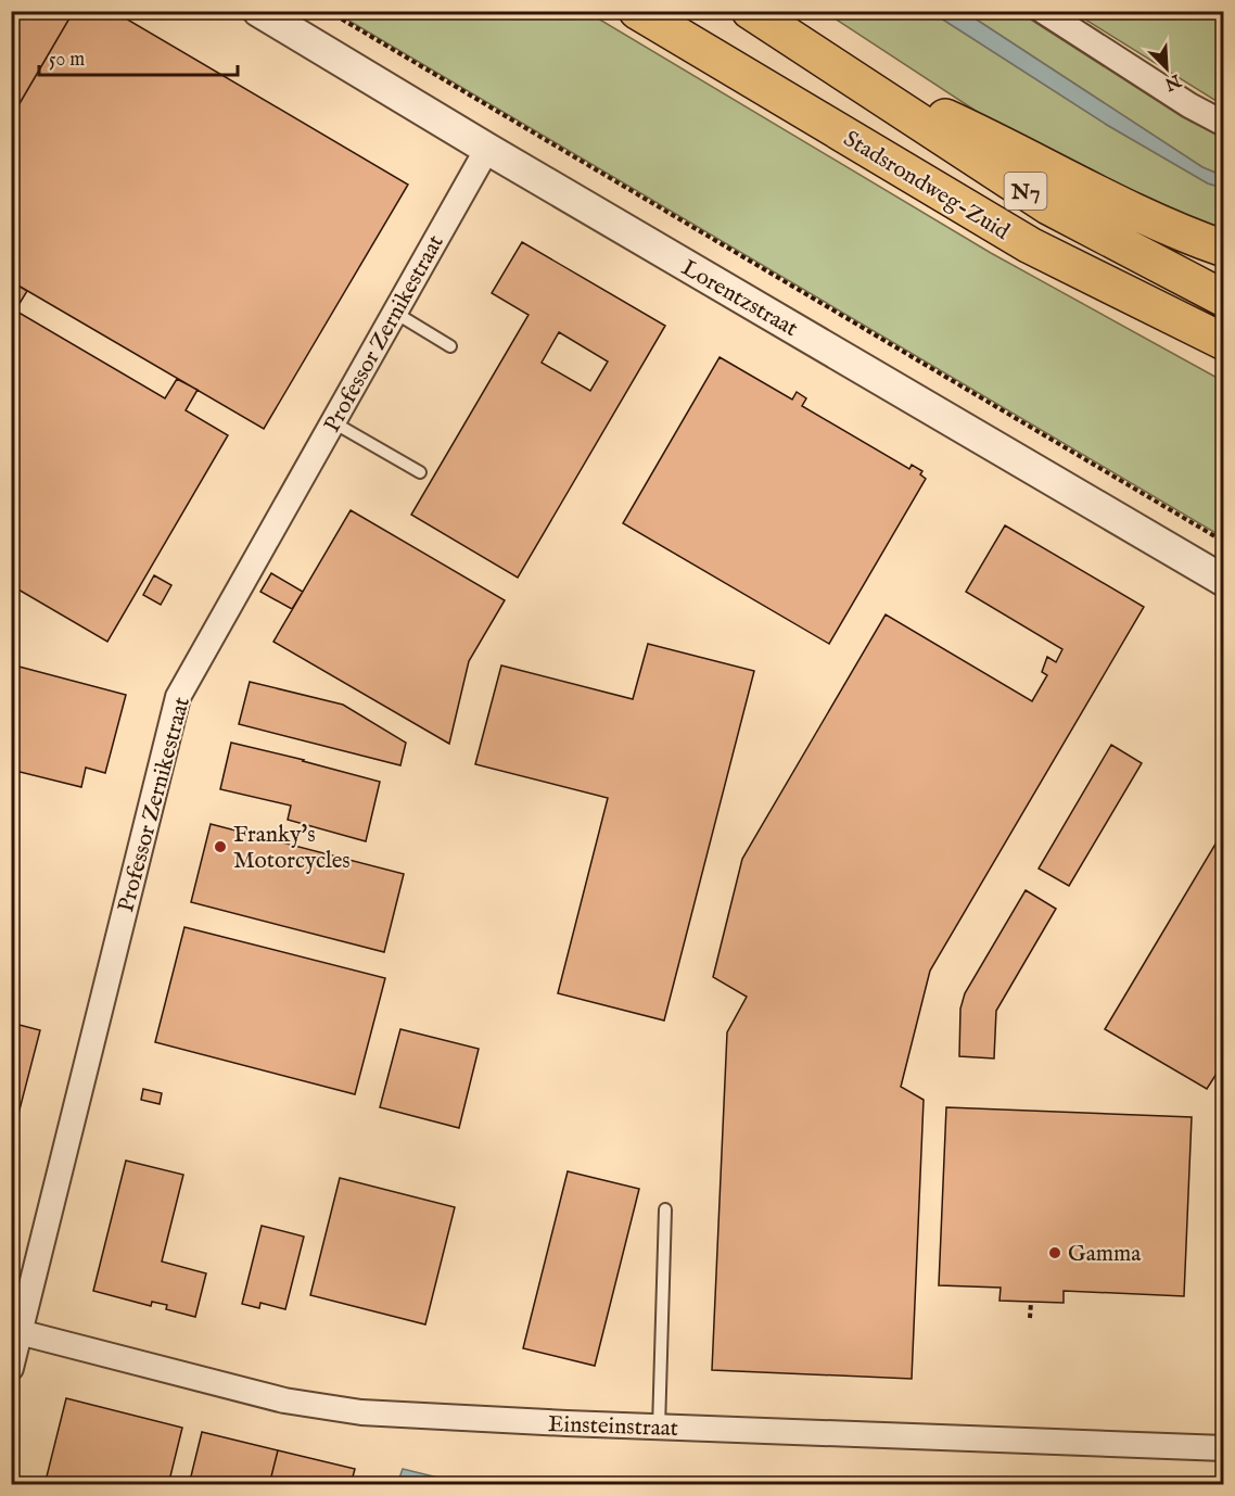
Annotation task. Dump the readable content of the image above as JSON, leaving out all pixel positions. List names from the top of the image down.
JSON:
{
  "streets": {
    "highway": ["Stadsrondweg-Zuid", "N7"],
    "street": ["Lorentzstraat", "Professor Zernikestraat", "Einsteinstraat"]
  },
  "crossings": [
    ["Stadsrondweg-Zuid", "N7"],
    ["Lorentzstraat", "Professor Zernikestraat"],
    ["Professor Zernikestraat", "Einsteinstraat"]
  ],
  "places": ["Franky's Motorcycles", "Gamma"],
  "scale_bar": "50 m",
  "north": "bottom right"
}
